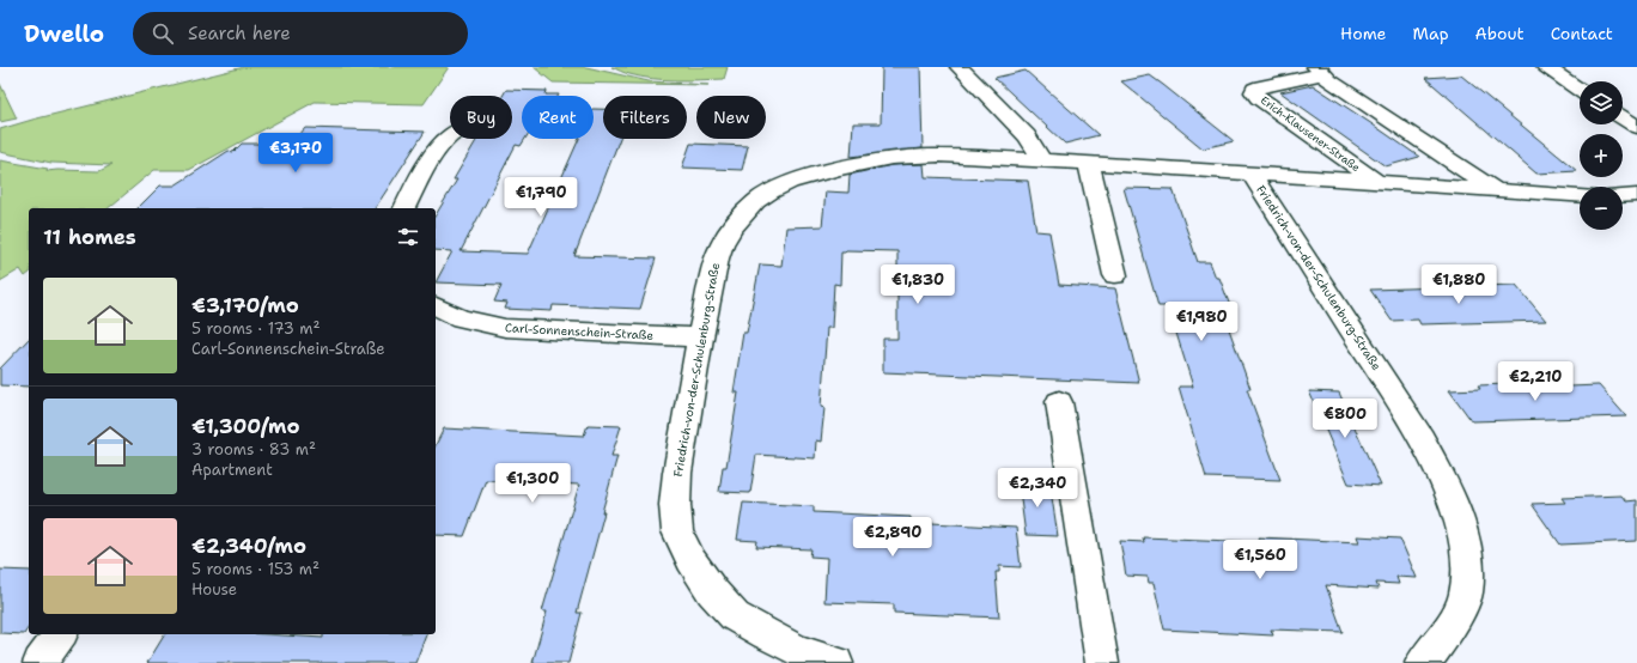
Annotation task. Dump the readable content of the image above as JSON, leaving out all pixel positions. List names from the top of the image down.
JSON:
{
  "streets": {
    "street": ["Erich-Klausener-Straße", "Friedrich-von-der-Schulenburg-Straße", "Carl-Sonnenschein-Straße"]
  },
  "crossings": [
    ["Erich-Klausener-Straße", "Friedrich-von-der-Schulenburg-Straße"],
    ["Friedrich-von-der-Schulenburg-Straße", "Carl-Sonnenschein-Straße"]
  ],
  "page": {
    "header": "Dwello",
    "search": "Search here",
    "nav": [
      "Home",
      "Map",
      "About",
      "Contact"
    ],
    "map_buttons": ["+", "−"],
    "chip": [
      "Buy",
      "Rent",
      "Filters",
      "New"
    ],
    "price": [
      "€3,170",
      "€1,790",
      "€1,830",
      "€1,880",
      "€1,980",
      "€2,210",
      "€800",
      "€1,300",
      "€2,340",
      "€2,890",
      "€1,560"
    ],
    "heading": "11 homes",
    "list": [
      {
        "name": "€3,170/mo",
        "note": "5 rooms · 173 m² · Carl-Sonnenschein-Straße"
      },
      {
        "name": "€1,300/mo",
        "note": "3 rooms · 83 m² · Apartment"
      },
      {
        "name": "€2,340/mo",
        "note": "5 rooms · 153 m² · House"
      }
    ]
  }
}
